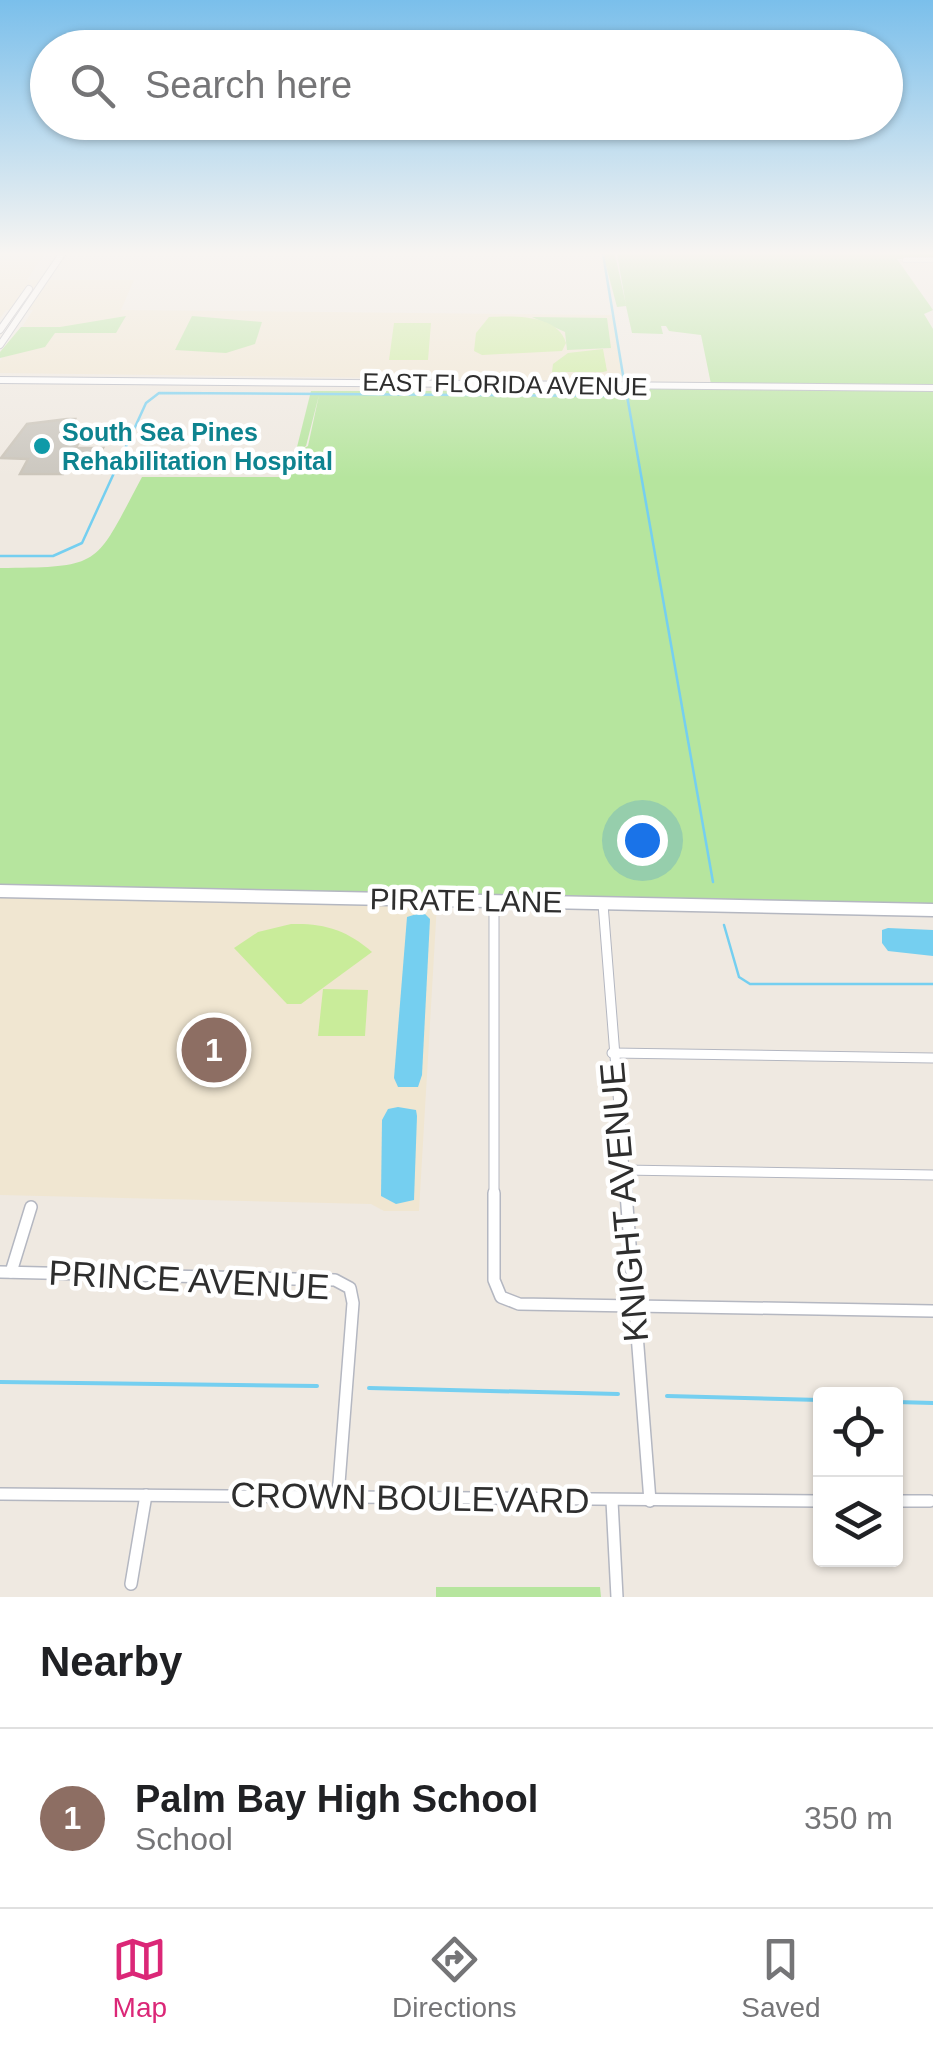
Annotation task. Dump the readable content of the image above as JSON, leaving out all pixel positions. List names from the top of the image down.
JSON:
{
  "streets": {
    "street": [
      "EAST FLORIDA AVENUE",
      "PIRATE LANE",
      "KNIGHT AVENUE",
      "PRINCE AVENUE",
      "CROWN BOULEVARD"
    ]
  },
  "crossings": [
    ["PIRATE LANE", "KNIGHT AVENUE"],
    ["KNIGHT AVENUE", "CROWN BOULEVARD"],
    ["PRINCE AVENUE", "CROWN BOULEVARD"]
  ],
  "places": ["South Sea Pines Rehabilitation Hospital"],
  "page": {
    "search": "Search here",
    "pins": "1",
    "heading": "Nearby",
    "list": [
      {
        "mark": "1",
        "name": "Palm Bay High School",
        "note": "School",
        "value": "350 m"
      }
    ],
    "nav": ["Map", "Directions", "Saved"]
  }
}
